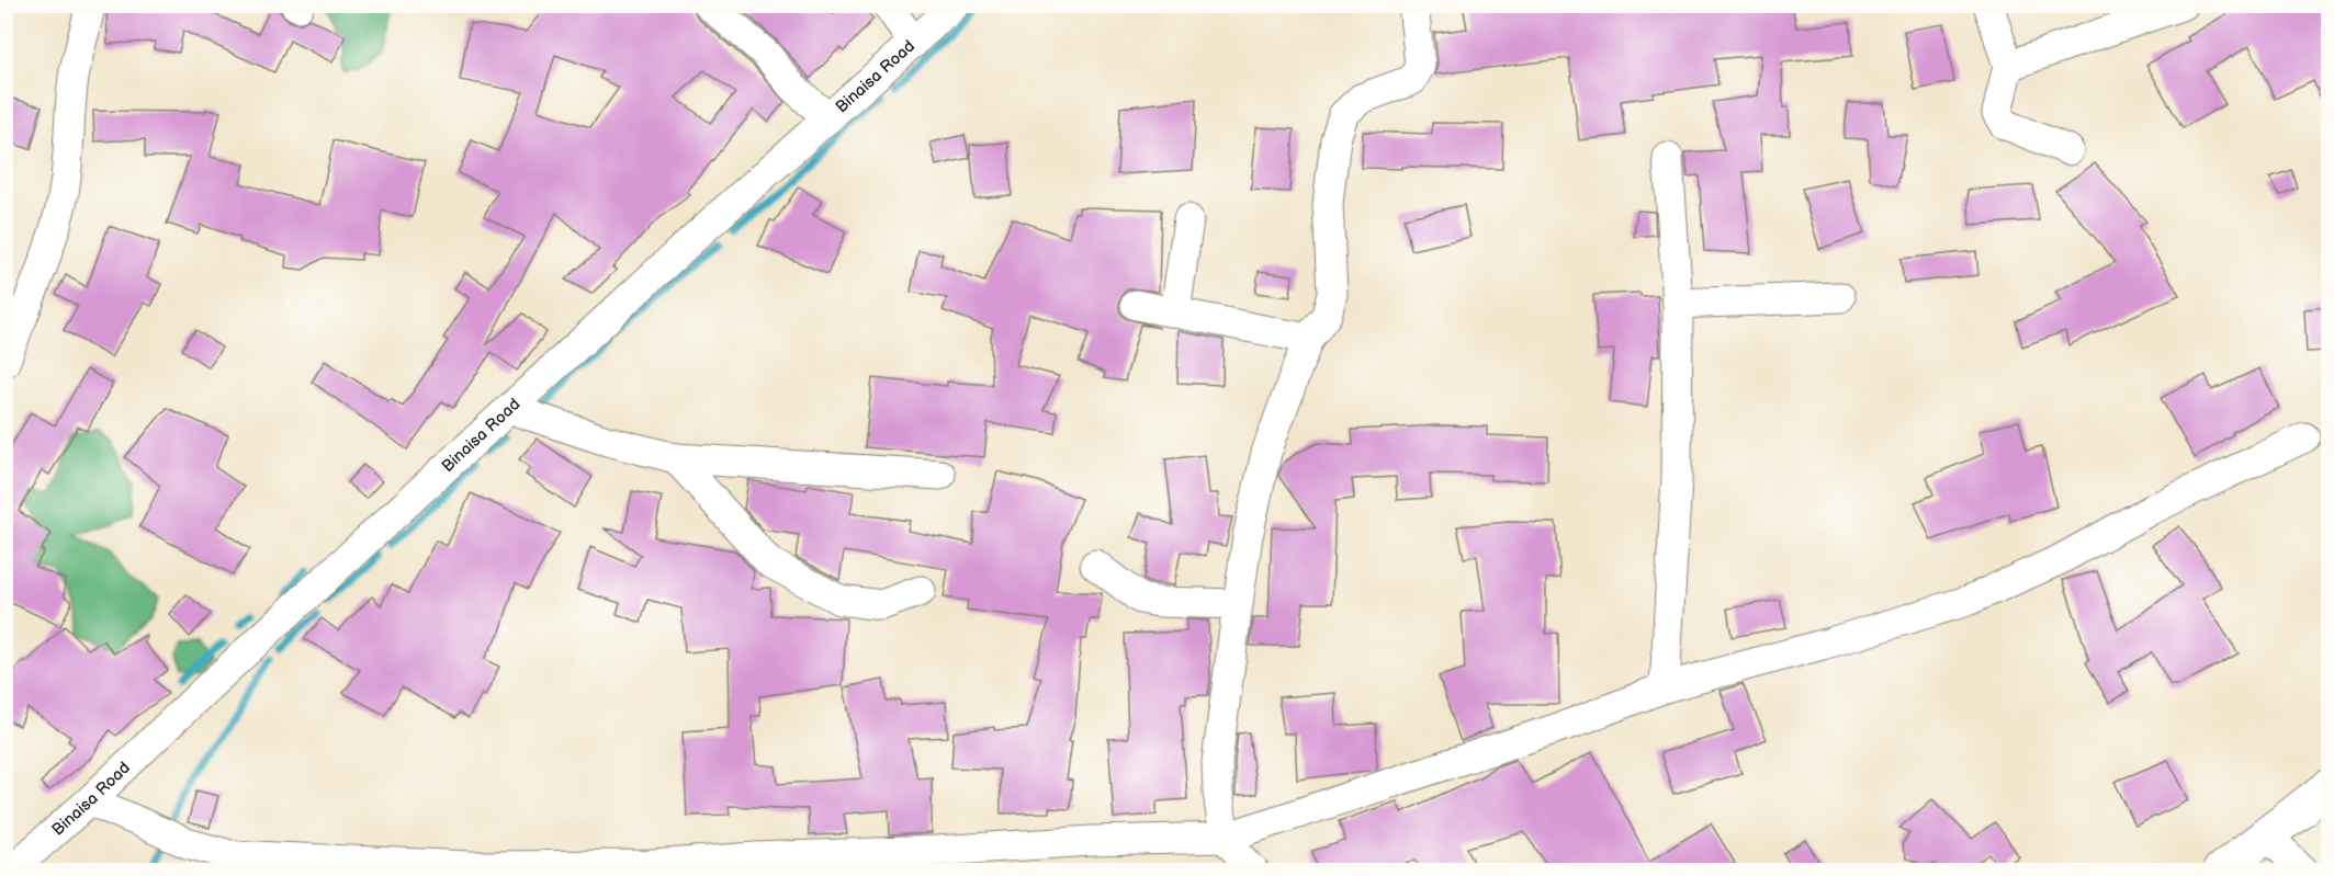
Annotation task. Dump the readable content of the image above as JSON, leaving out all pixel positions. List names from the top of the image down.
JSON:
{
  "streets": {
    "street": ["Binaisa Road"]
  }
}
